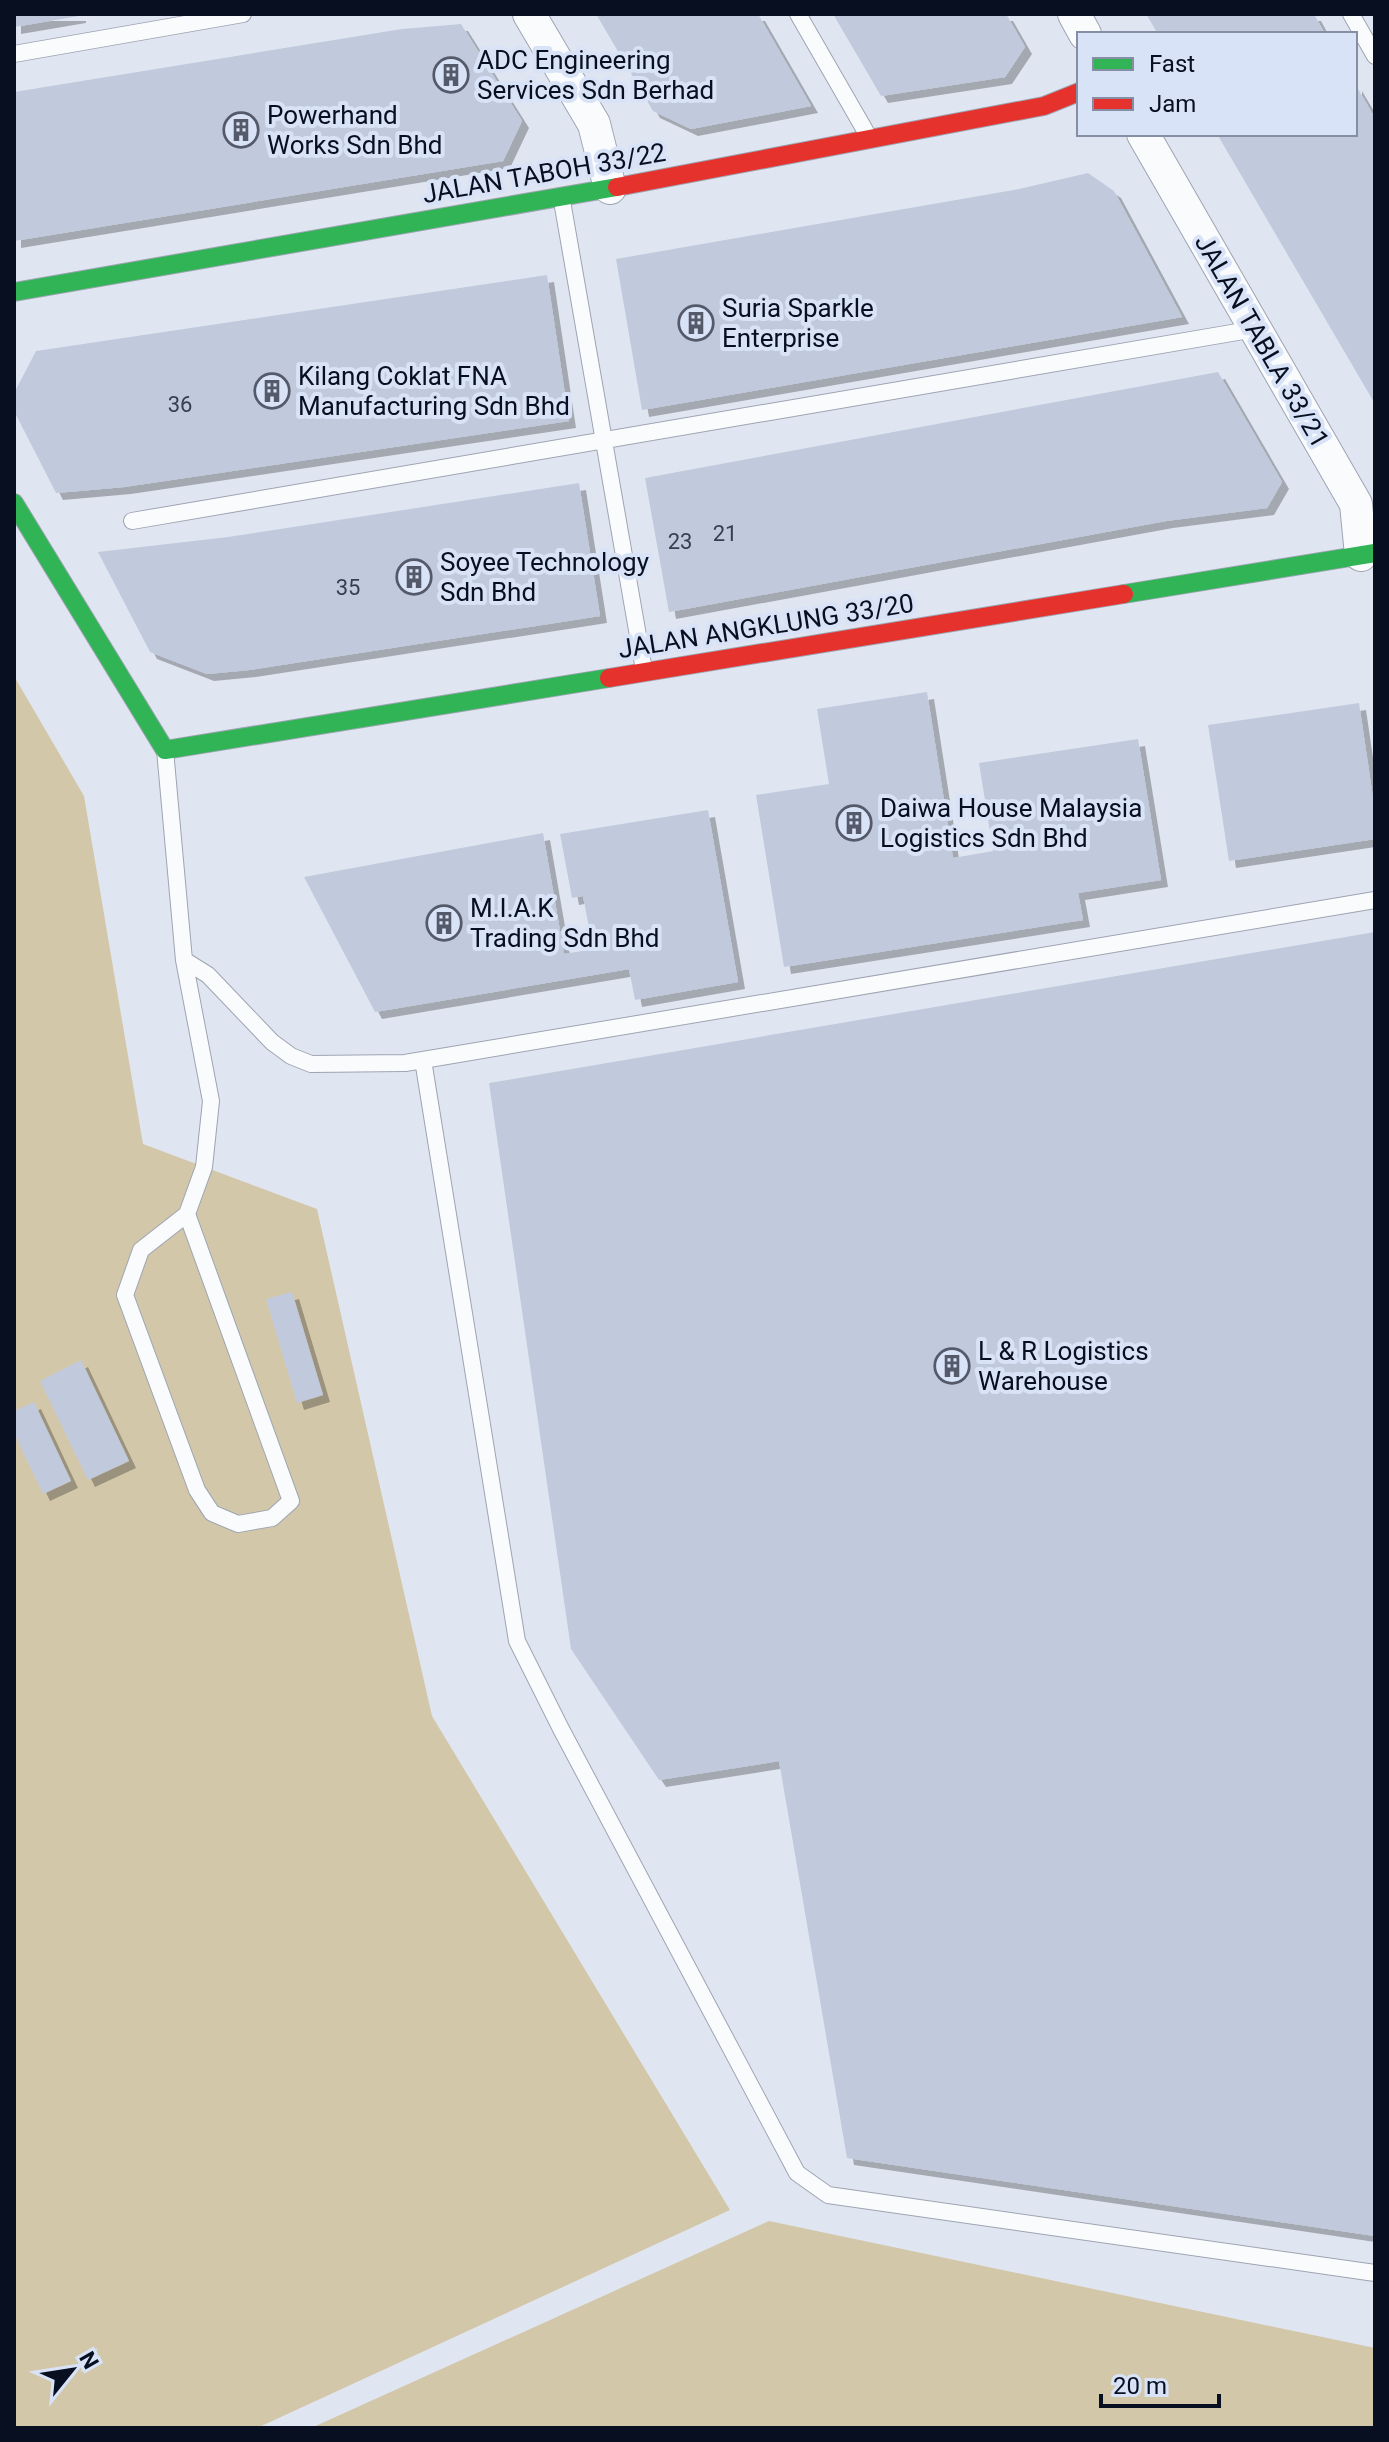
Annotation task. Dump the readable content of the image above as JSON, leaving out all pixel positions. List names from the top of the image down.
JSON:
{
  "streets": {
    "street": ["JALAN TABOH 33/22", "JALAN TABLA 33/21", "JALAN ANGKLUNG 33/20"]
  },
  "crossings": [
    ["JALAN TABLA 33/21", "JALAN ANGKLUNG 33/20"]
  ],
  "places": {
    "building": [
      "ADC Engineering Services Sdn Berhad",
      "Powerhand Works Sdn Bhd",
      "Suria Sparkle Enterprise",
      "Kilang Coklat FNA Manufacturing Sdn Bhd",
      "Soyee Technology Sdn Bhd",
      "Daiwa House Malaysia Logistics Sdn Bhd",
      "M.I.A.K Trading Sdn Bhd",
      "L & R Logistics Warehouse"
    ]
  },
  "house_numbers": [
    "36",
    "21",
    "23",
    "35"
  ],
  "legend": ["Fast", "Jam"],
  "scale_bar": "20 m",
  "north": "top right"
}
